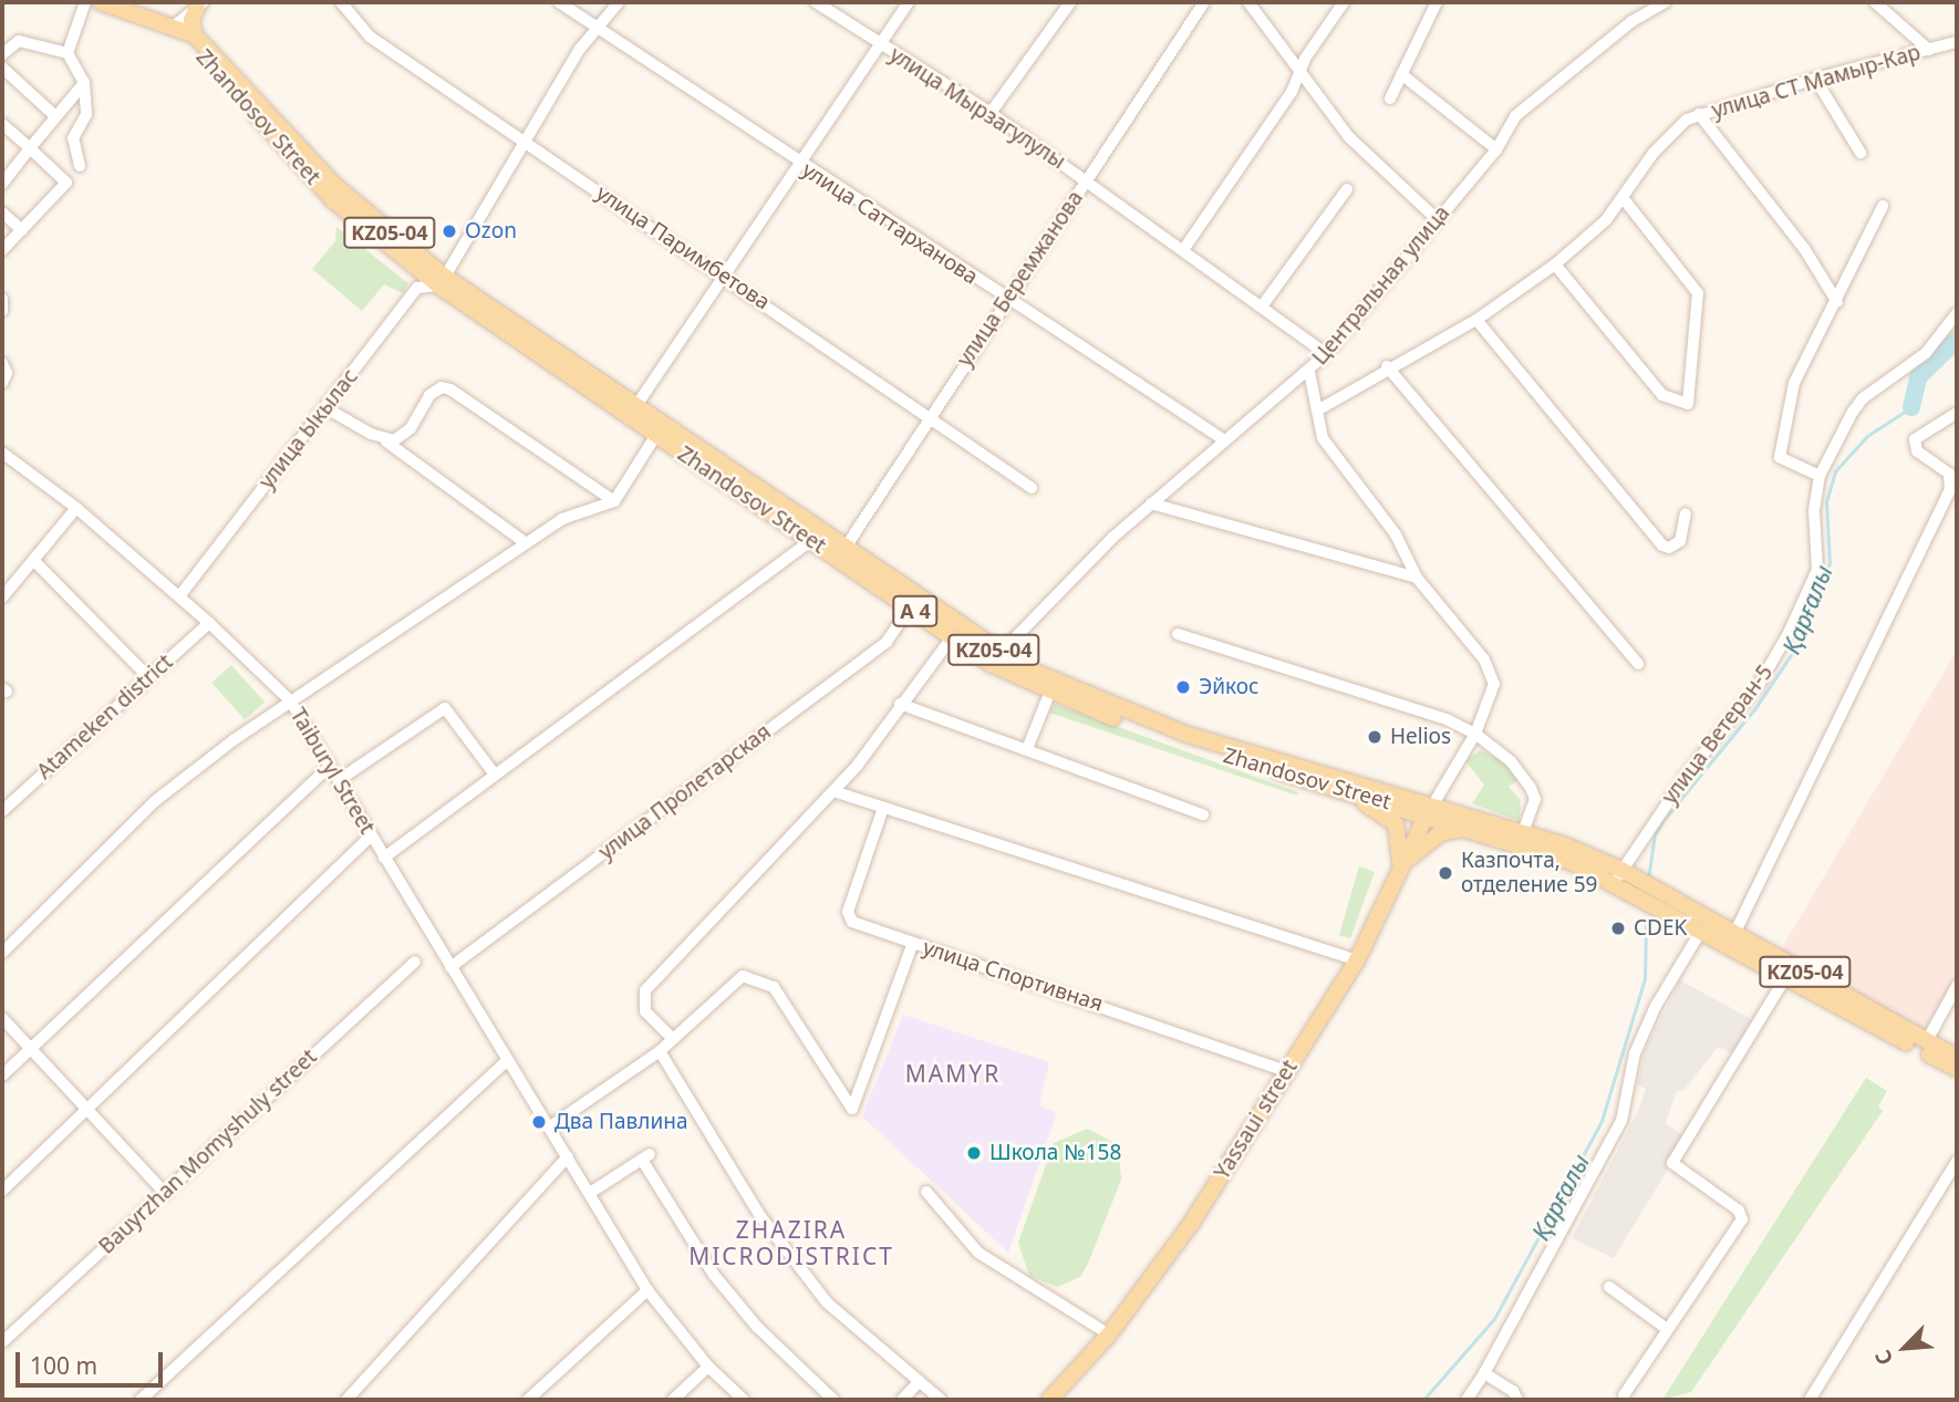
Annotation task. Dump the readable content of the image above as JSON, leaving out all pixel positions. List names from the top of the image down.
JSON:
{
  "streets": {
    "main road": [
      "Zhandosov Street",
      "KZ05-04",
      "А 4",
      "Yassaui street"
    ],
    "street": [
      "улица СТ Мамыр-Кар",
      "улица Мырзагулулы",
      "улица Саттарханова",
      "улица Паримбетова",
      "улица Беремжанова",
      "Центральная улица",
      "улица Ыкылас",
      "Atameken district",
      "улица Ветеран-5",
      "Taiburyl Street",
      "улица Пролетарская",
      "улица Спортивная",
      "Bauyrzhan Momyshuly street"
    ]
  },
  "crossings": [
    ["улица Мырзагулулы", "улица Беремжанова"],
    ["улица Мырзагулулы", "Центральная улица"],
    ["Zhandosov Street", "KZ05-04"],
    ["Zhandosov Street", "улица Беремжанова"],
    ["Zhandosov Street", "Центральная улица"],
    ["Zhandosov Street", "улица Ыкылас"],
    ["Zhandosov Street", "улица Пролетарская"],
    ["Zhandosov Street", "Yassaui street"],
    ["улица Саттарханова", "улица Беремжанова"],
    ["улица Саттарханова", "Центральная улица"],
    ["KZ05-04", "улица Ветеран-5"],
    ["KZ05-04", "Yassaui street"],
    ["улица Паримбетова", "улица Беремжанова"],
    ["улица Ыкылас", "Taiburyl Street"],
    ["Atameken district", "Taiburyl Street"],
    ["Taiburyl Street", "улица Пролетарская"],
    ["улица Спортивная", "Yassaui street"]
  ],
  "districts": ["MAMYR", "ZHAZIRA MICRODISTRICT"],
  "water": ["Қарғалы"],
  "places": [
    "Ozon",
    "Эйкос",
    "Helios",
    "Казпочта, отделение 59",
    "CDEK",
    "Два Павлина",
    "Школа №158"
  ],
  "scale_bar": "100 m",
  "north": "bottom left"
}
